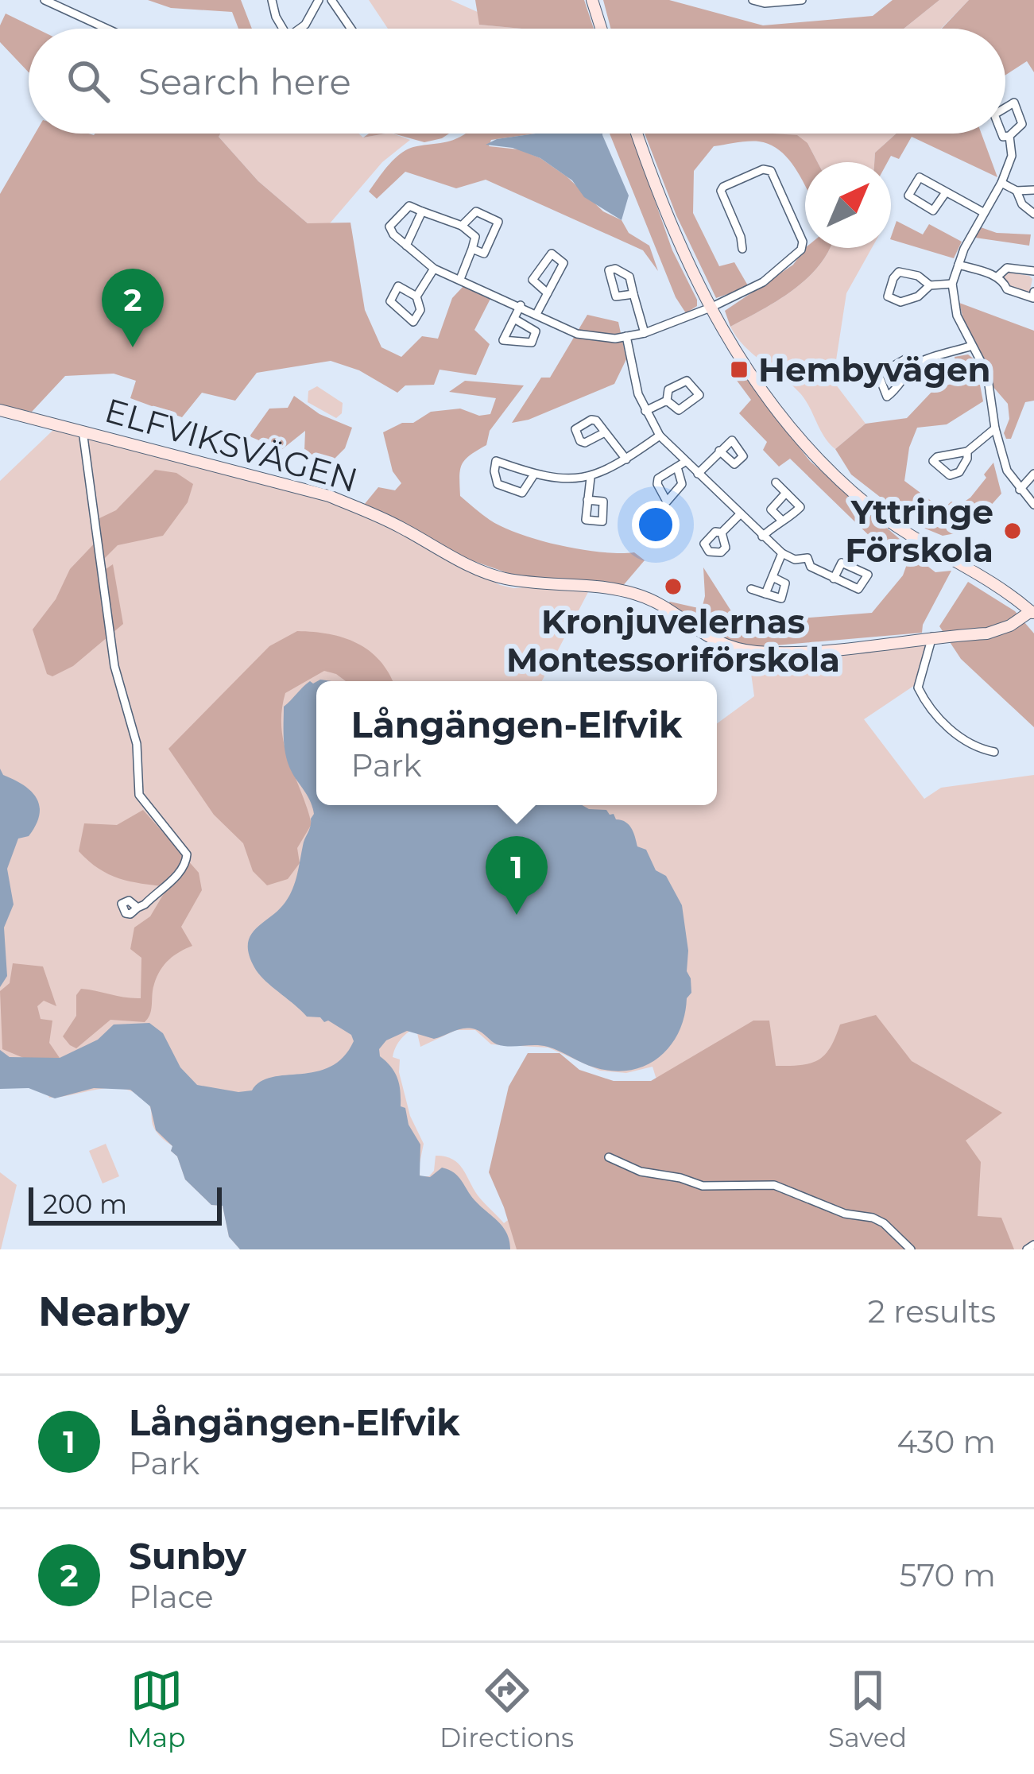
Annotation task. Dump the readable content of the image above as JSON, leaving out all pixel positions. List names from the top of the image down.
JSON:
{
  "streets": {
    "street": ["ELFVIKSVÄGEN"]
  },
  "places": {
    "transit": ["Hembyvägen"],
    "other": ["Yttringe Förskola", "Kronjuvelernas Montessoriförskola"]
  },
  "scale_bar": "200 m",
  "north": "top right",
  "page": {
    "search": "Search here",
    "pins": ["2", "1"],
    "popup": ["Långängen-Elfvik", "Park"],
    "scale": "200 m",
    "heading": ["Nearby", "2 results"],
    "list": [
      {
        "mark": "1",
        "name": "Långängen-Elfvik",
        "note": "Park",
        "value": "430 m"
      },
      {
        "mark": "2",
        "name": "Sunby",
        "note": "Place",
        "value": "570 m"
      }
    ],
    "nav": ["Map", "Directions", "Saved"]
  }
}
